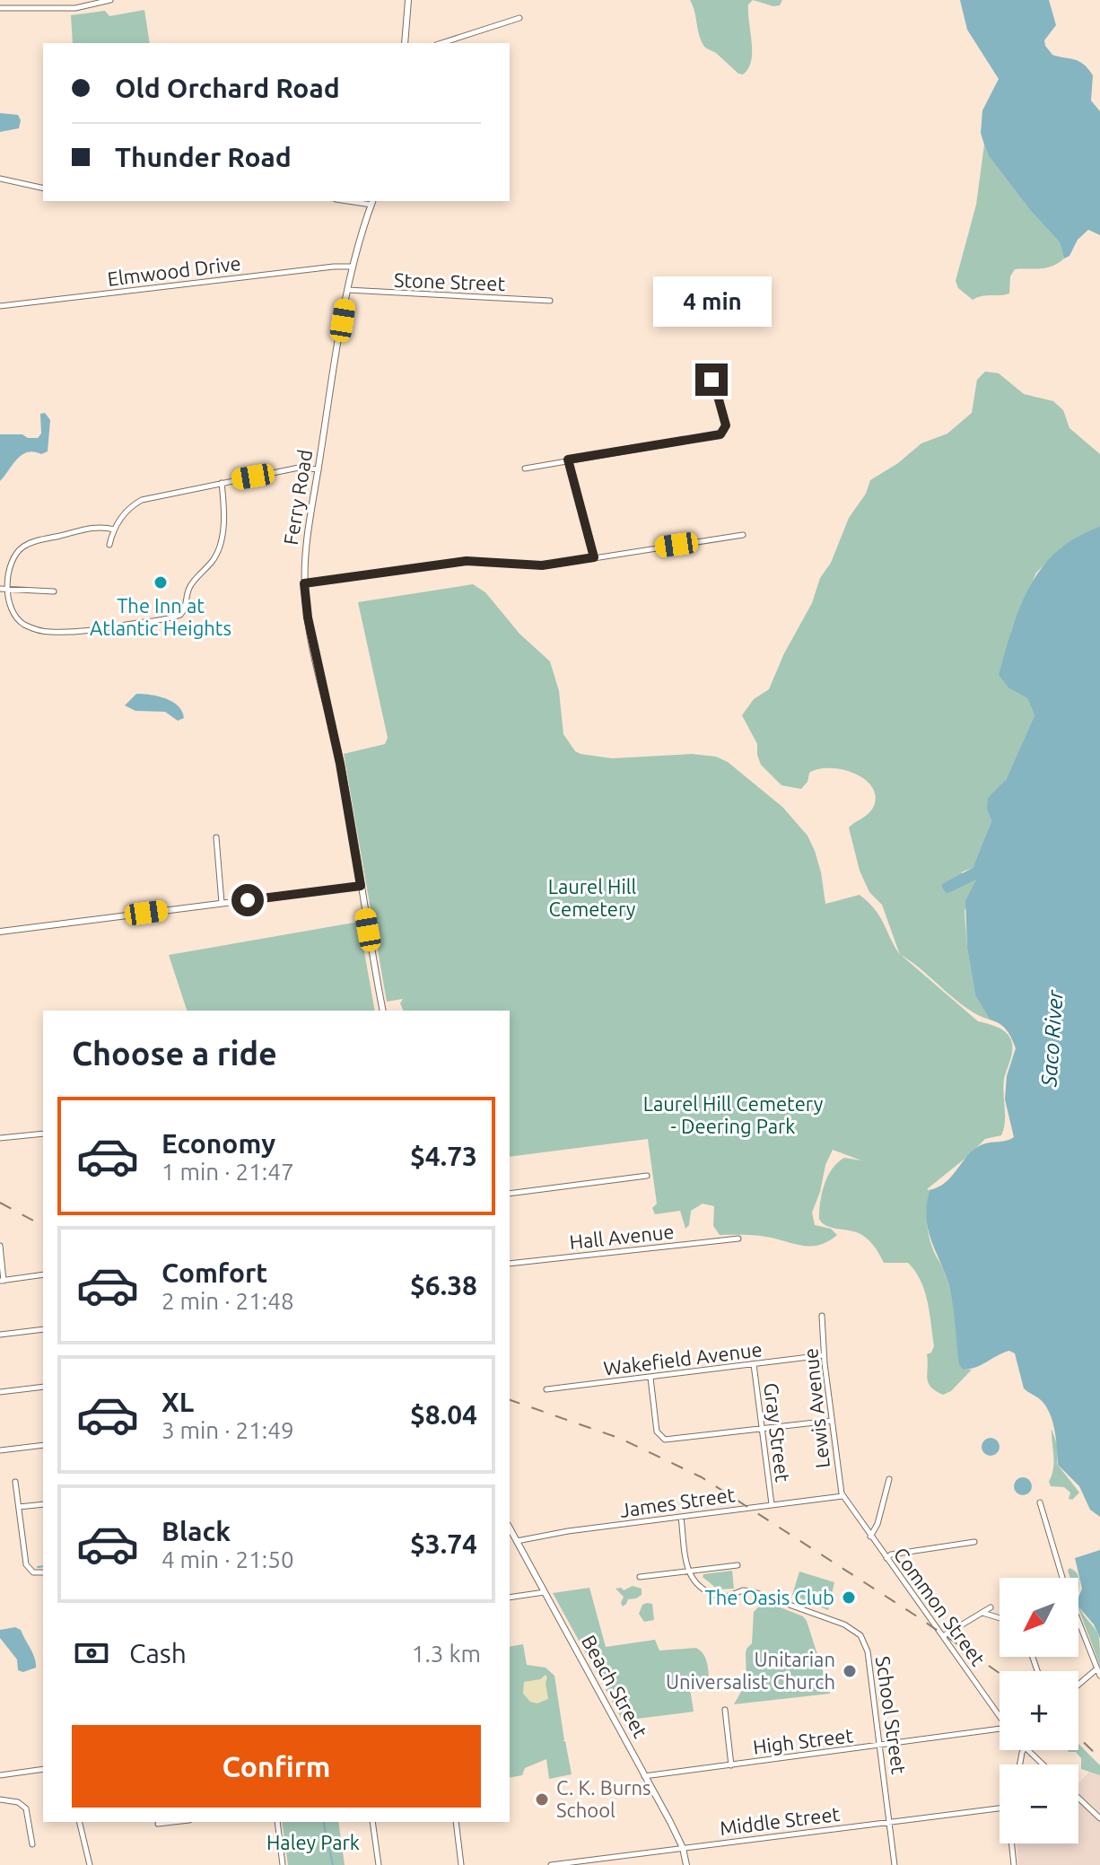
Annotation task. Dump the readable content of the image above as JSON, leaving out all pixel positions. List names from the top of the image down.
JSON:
{
  "streets": {
    "main road": ["Ferry Road", "Beach Street"],
    "street": [
      "Elmwood Drive",
      "Stone Street",
      "Hall Avenue",
      "Wakefield Avenue",
      "Lewis Avenue",
      "Gray Street",
      "James Street",
      "Common Street",
      "School Street",
      "High Street",
      "Middle Street"
    ]
  },
  "crossings": [
    ["Elmwood Drive", "Ferry Road"],
    ["Stone Street", "Ferry Road"],
    ["Wakefield Avenue", "Lewis Avenue"],
    ["Wakefield Avenue", "Gray Street"],
    ["Lewis Avenue", "James Street"],
    ["Lewis Avenue", "Common Street"],
    ["Gray Street", "James Street"],
    ["James Street", "Common Street"],
    ["James Street", "Beach Street"],
    ["Beach Street", "High Street"],
    ["Beach Street", "Middle Street"],
    ["School Street", "High Street"],
    ["School Street", "Middle Street"]
  ],
  "water": ["Saco River"],
  "parks": ["Laurel Hill Cemetery", "Laurel Hill Cemetery - Deering Park", "Haley Park"],
  "places": [
    "The Inn at Atlantic Heights",
    "The Oasis Club",
    "Unitarian Universalist Church",
    "C. K. Burns School"
  ],
  "north": "bottom left",
  "page": {
    "banner": ["Old Orchard Road", "Thunder Road"],
    "bubble": "4 min",
    "heading": "Choose a ride",
    "list": [
      {
        "name": "Economy",
        "note": "1 min · 21:47",
        "value": "$4.73"
      },
      {
        "name": "Comfort",
        "note": "2 min · 21:48",
        "value": "$6.38"
      },
      {
        "name": "XL",
        "note": "3 min · 21:49",
        "value": "$8.04"
      },
      {
        "name": "Black",
        "note": "4 min · 21:50",
        "value": "$3.74"
      }
    ],
    "map_buttons": ["+", "−"],
    "pay": ["Cash", "1.3 km"],
    "buttons": "Confirm"
  }
}
